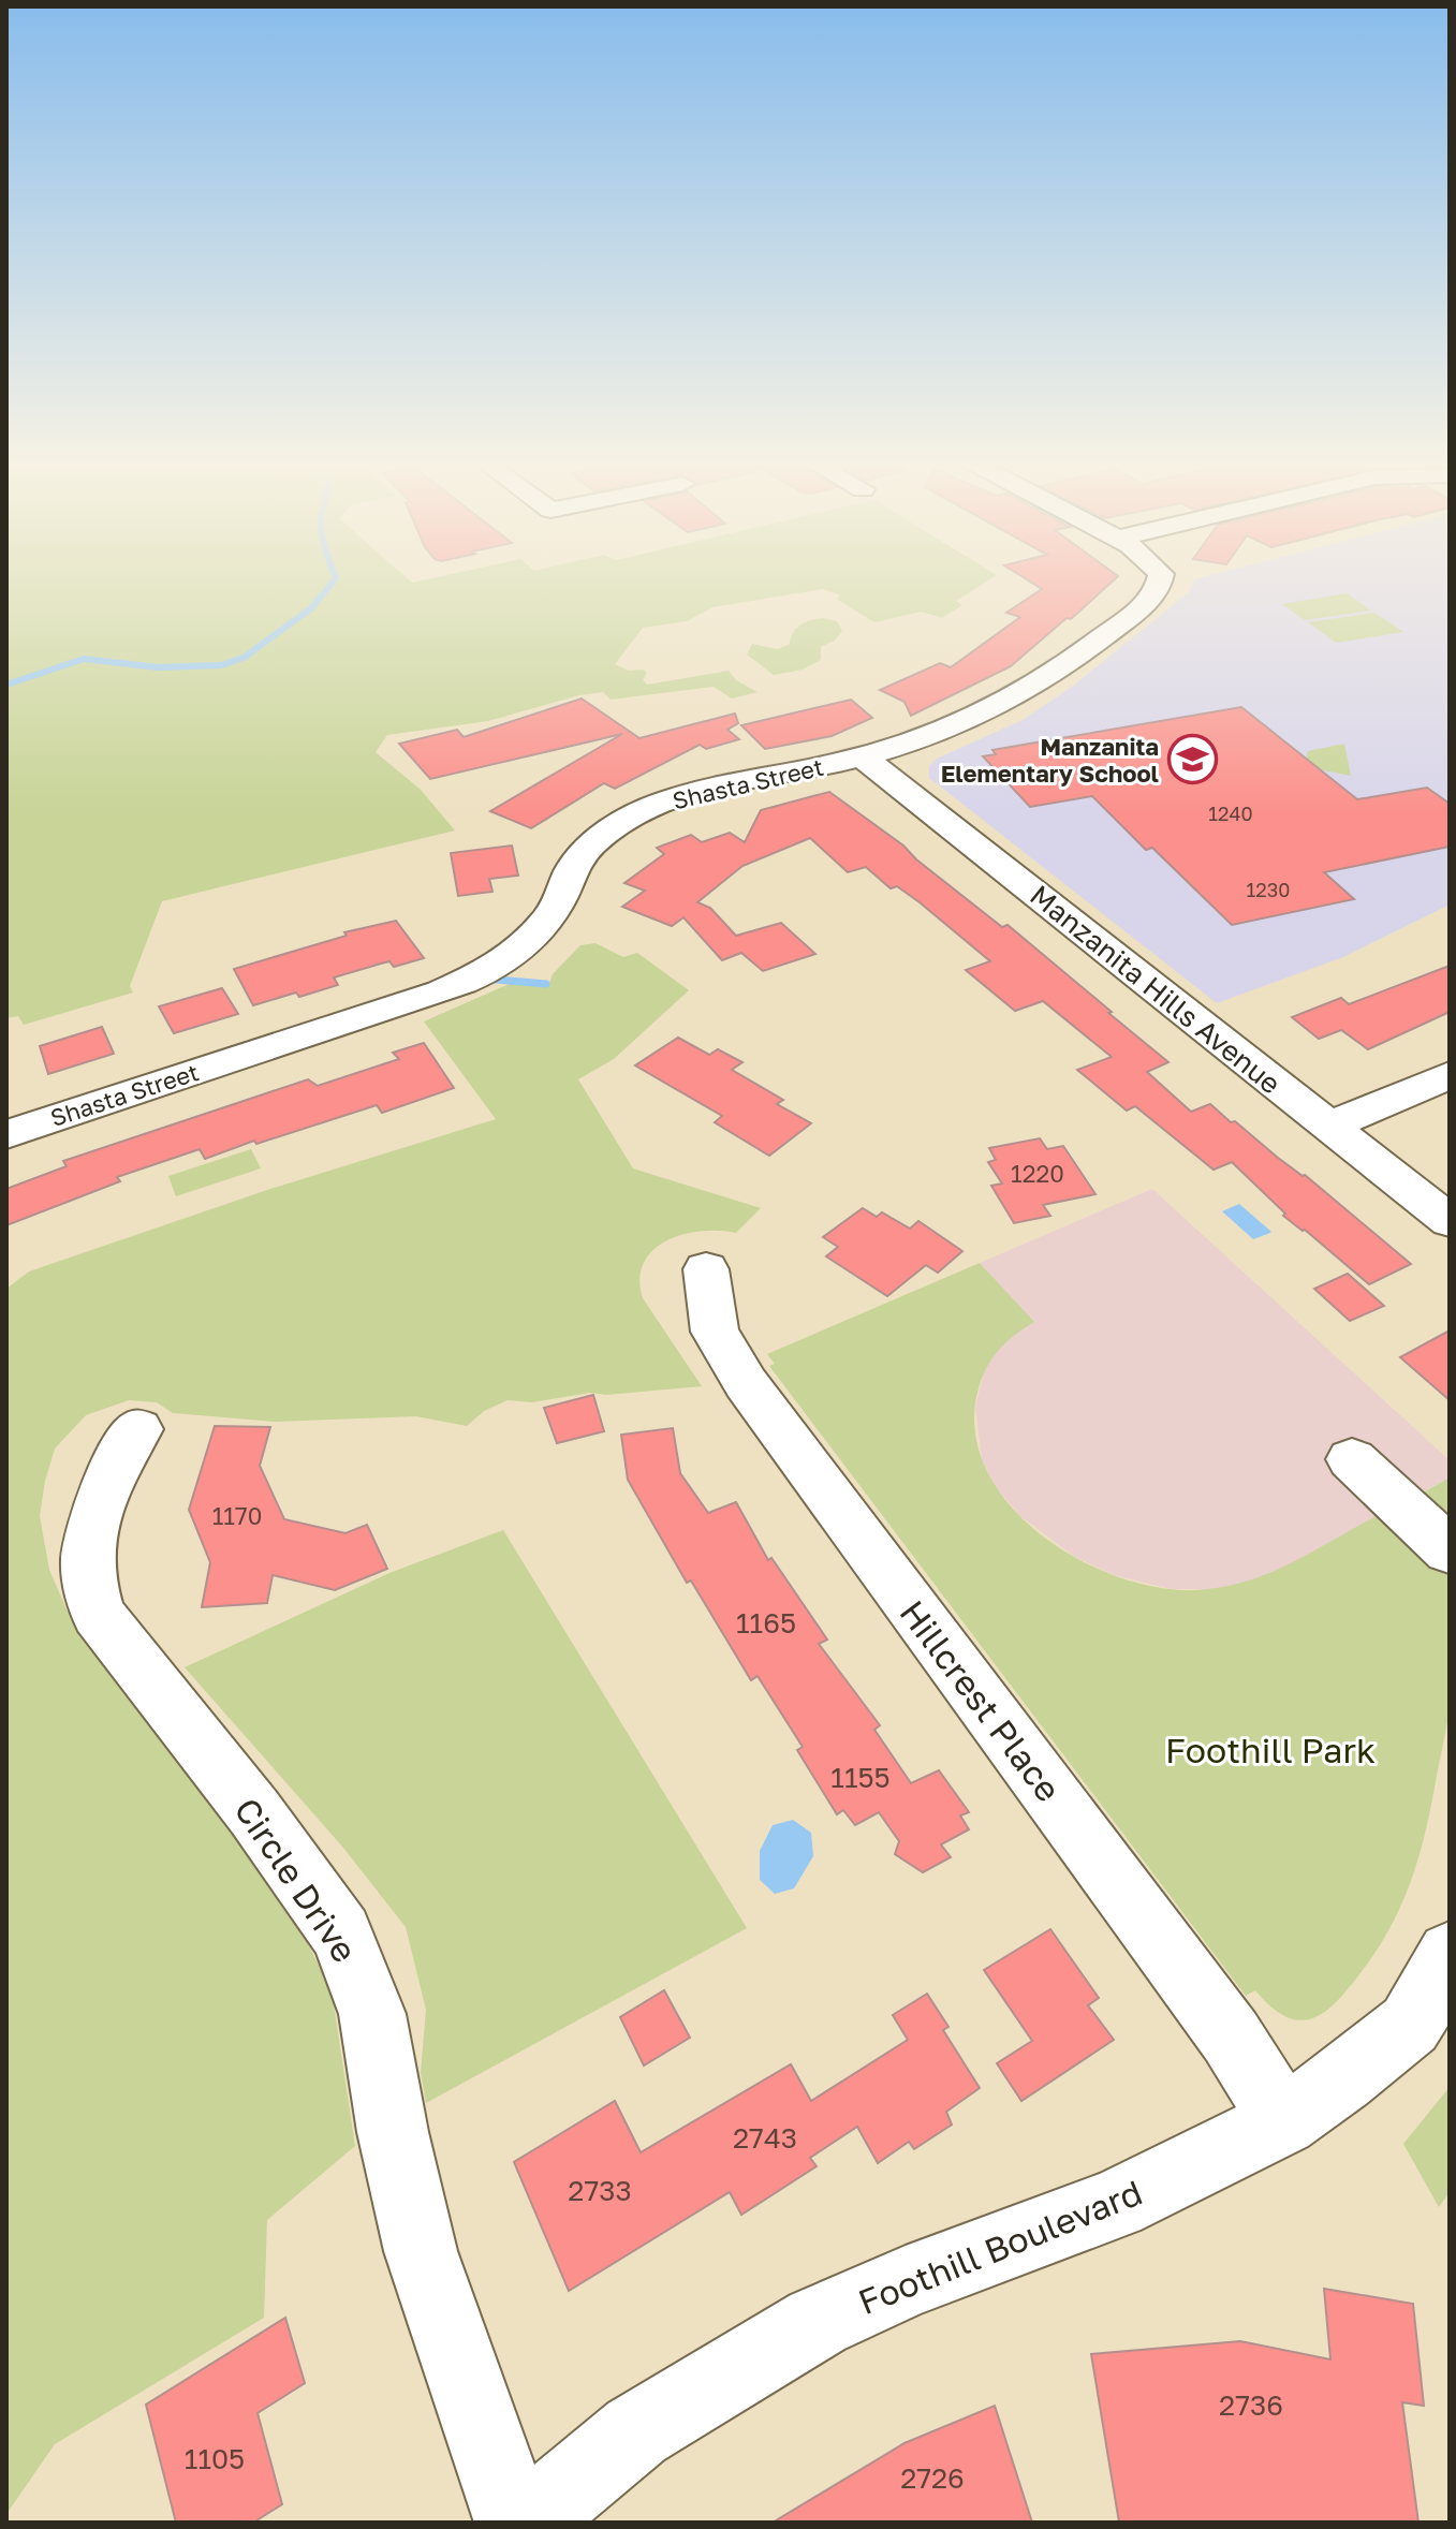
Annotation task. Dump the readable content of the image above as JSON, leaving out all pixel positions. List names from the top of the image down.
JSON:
{
  "streets": {
    "street": [
      "Shasta Street",
      "Manzanita Hills Avenue",
      "Hillcrest Place",
      "Circle Drive",
      "Foothill Boulevard"
    ]
  },
  "crossings": [
    ["Shasta Street", "Manzanita Hills Avenue"],
    ["Hillcrest Place", "Foothill Boulevard"]
  ],
  "parks": ["Foothill Park"],
  "places": {
    "school or university": ["Manzanita Elementary School"]
  },
  "house_numbers": [
    "1240",
    "1230",
    "1220",
    "1170",
    "1165",
    "1155",
    "2743",
    "2733",
    "2736",
    "1105",
    "2726"
  ]
}
